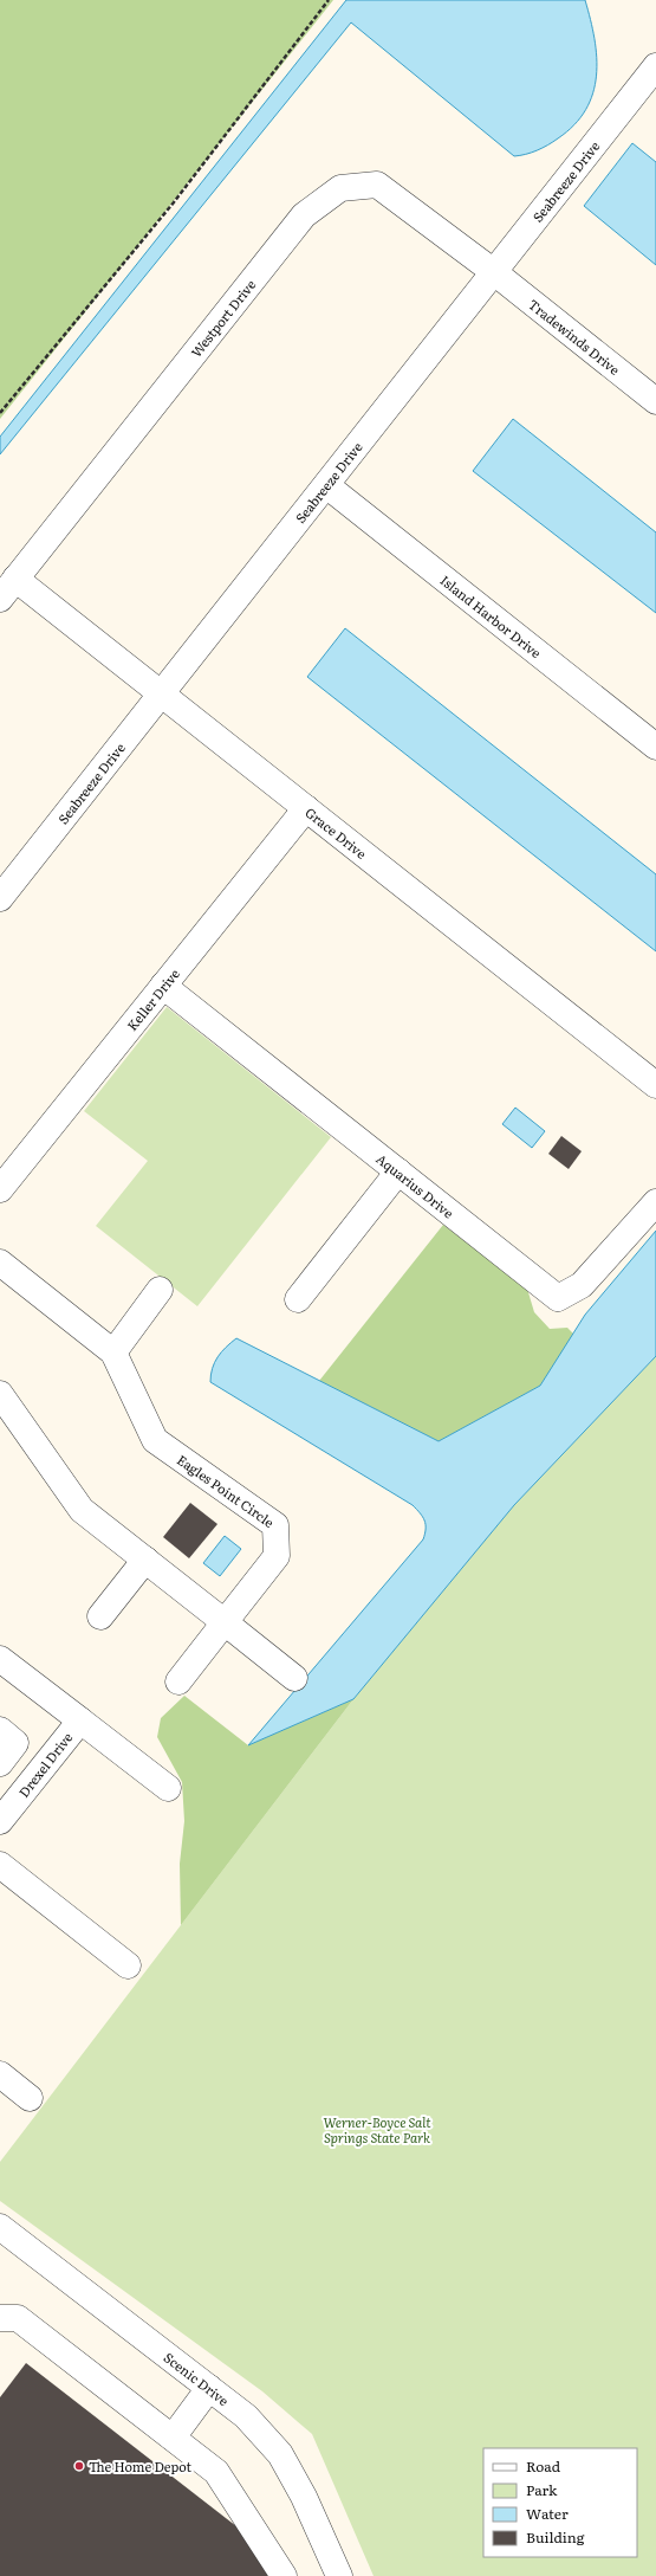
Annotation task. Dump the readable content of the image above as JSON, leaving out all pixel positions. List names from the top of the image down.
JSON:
{
  "streets": {
    "street": [
      "Seabreeze Drive",
      "Westport Drive",
      "Tradewinds Drive",
      "Island Harbor Drive",
      "Grace Drive",
      "Keller Drive",
      "Aquarius Drive",
      "Eagles Point Circle",
      "Drexel Drive",
      "Scenic Drive"
    ]
  },
  "crossings": [
    ["Seabreeze Drive", "Westport Drive"],
    ["Seabreeze Drive", "Tradewinds Drive"],
    ["Seabreeze Drive", "Island Harbor Drive"],
    ["Seabreeze Drive", "Grace Drive"],
    ["Westport Drive", "Tradewinds Drive"],
    ["Westport Drive", "Grace Drive"],
    ["Grace Drive", "Keller Drive"],
    ["Keller Drive", "Aquarius Drive"]
  ],
  "parks": ["Werner-Boyce Salt Springs State Park"],
  "places": ["The Home Depot"],
  "legend": [
    "Road",
    "Park",
    "Water",
    "Building"
  ]
}
